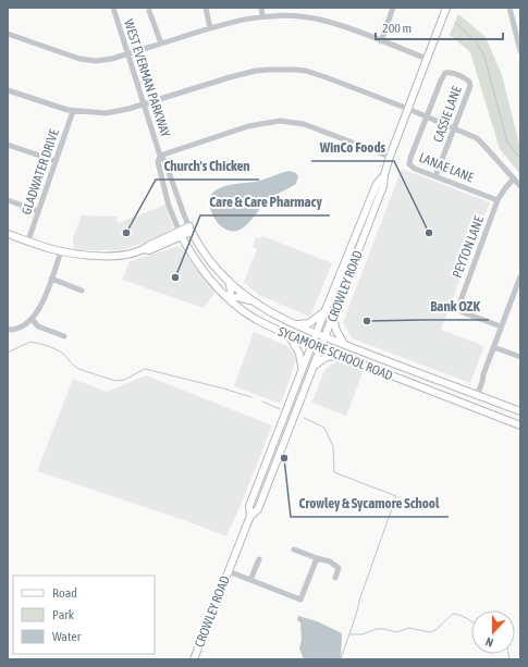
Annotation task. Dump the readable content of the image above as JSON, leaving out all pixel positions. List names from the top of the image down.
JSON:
{
  "streets": {
    "main road": ["CROWLEY ROAD", "SYCAMORE SCHOOL ROAD"],
    "street": [
      "WEST EVERMAN PARKWAY",
      "CASSIE LANE",
      "LANAE LANE",
      "GLADWATER DRIVE",
      "PEYTON LANE"
    ]
  },
  "crossings": [
    ["WEST EVERMAN PARKWAY", "SYCAMORE SCHOOL ROAD"],
    ["CASSIE LANE", "LANAE LANE"],
    ["LANAE LANE", "PEYTON LANE"],
    ["CROWLEY ROAD", "SYCAMORE SCHOOL ROAD"]
  ],
  "places": [
    "Church's Chicken",
    "WinCo Foods",
    "Care & Care Pharmacy",
    "Bank OZK",
    "Crowley & Sycamore School"
  ],
  "legend": ["Road", "Park", "Water"],
  "scale_bar": "200 m",
  "north": "bottom"
}
